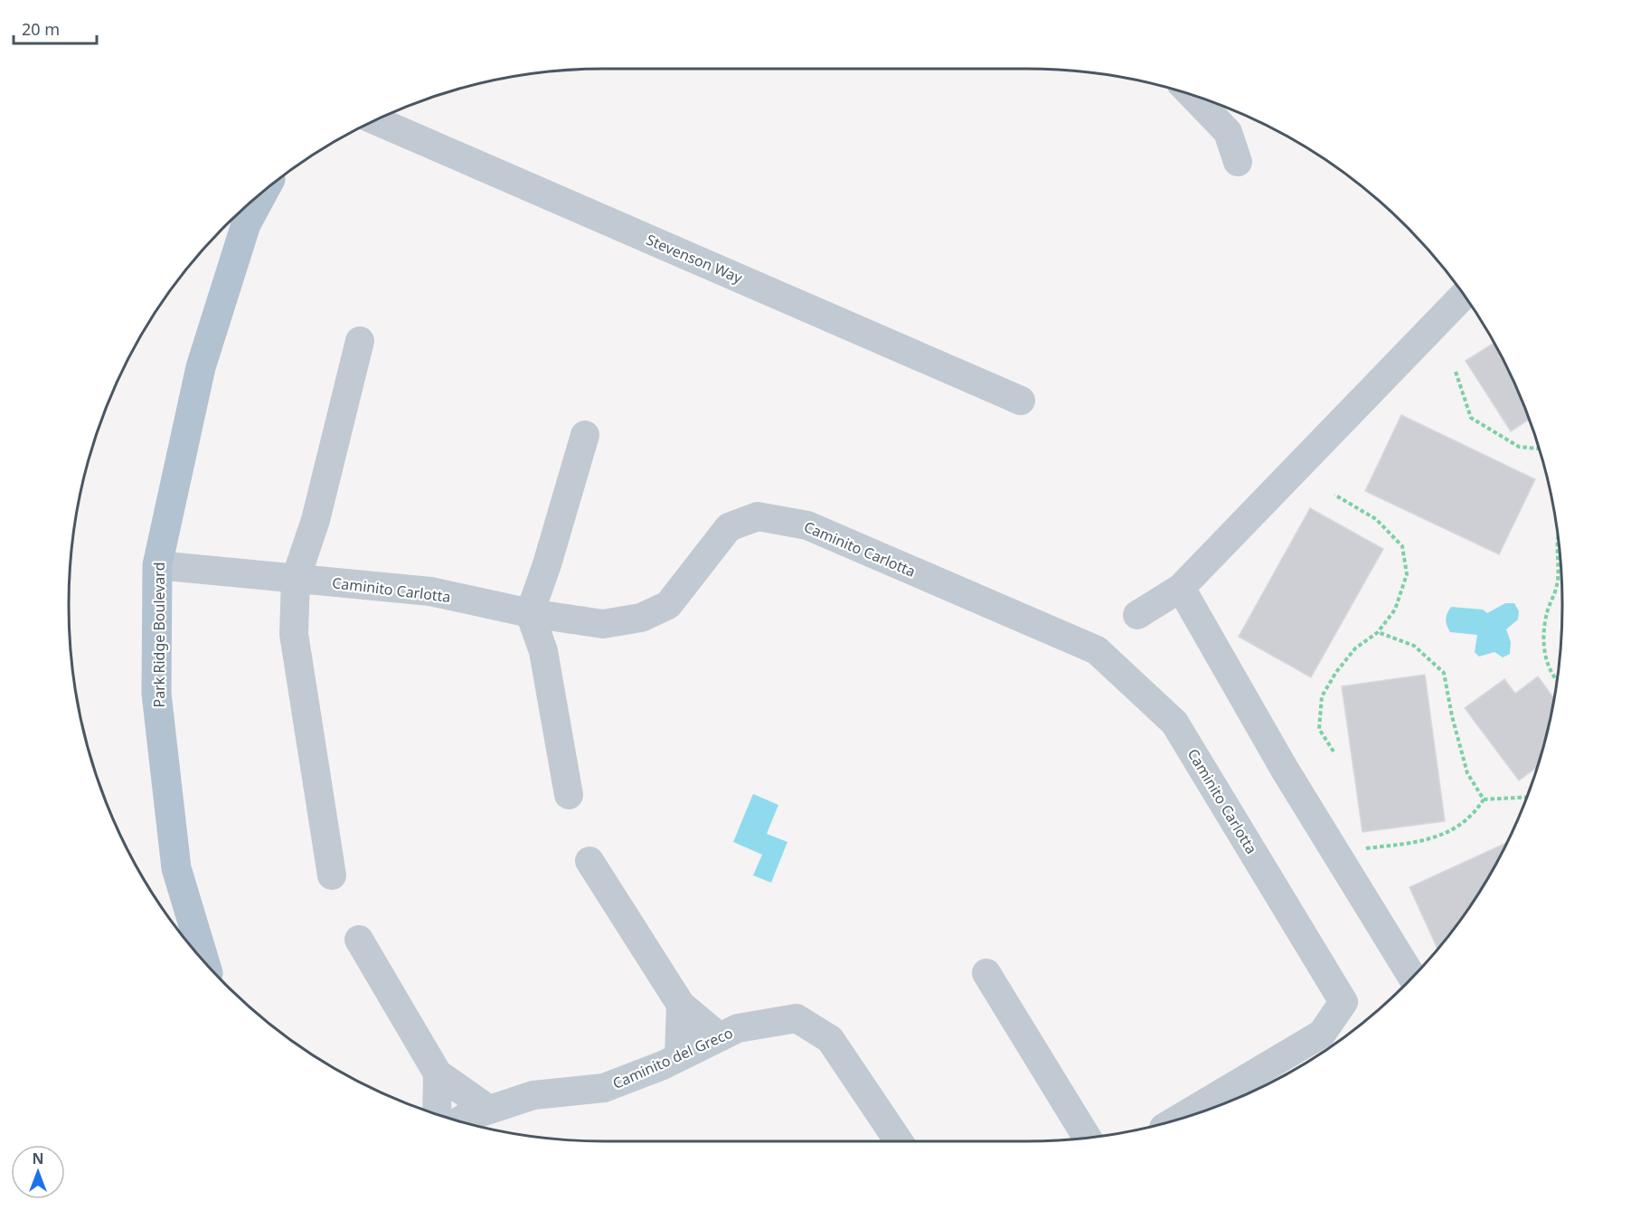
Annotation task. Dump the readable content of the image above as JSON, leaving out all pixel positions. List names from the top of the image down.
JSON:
{
  "streets": {
    "main road": ["Park Ridge Boulevard"],
    "street": ["Stevenson Way", "Caminito Carlotta", "Caminito del Greco"]
  },
  "crossings": [
    ["Caminito Carlotta", "Park Ridge Boulevard"]
  ],
  "scale_bar": "20 m",
  "north": "top"
}
